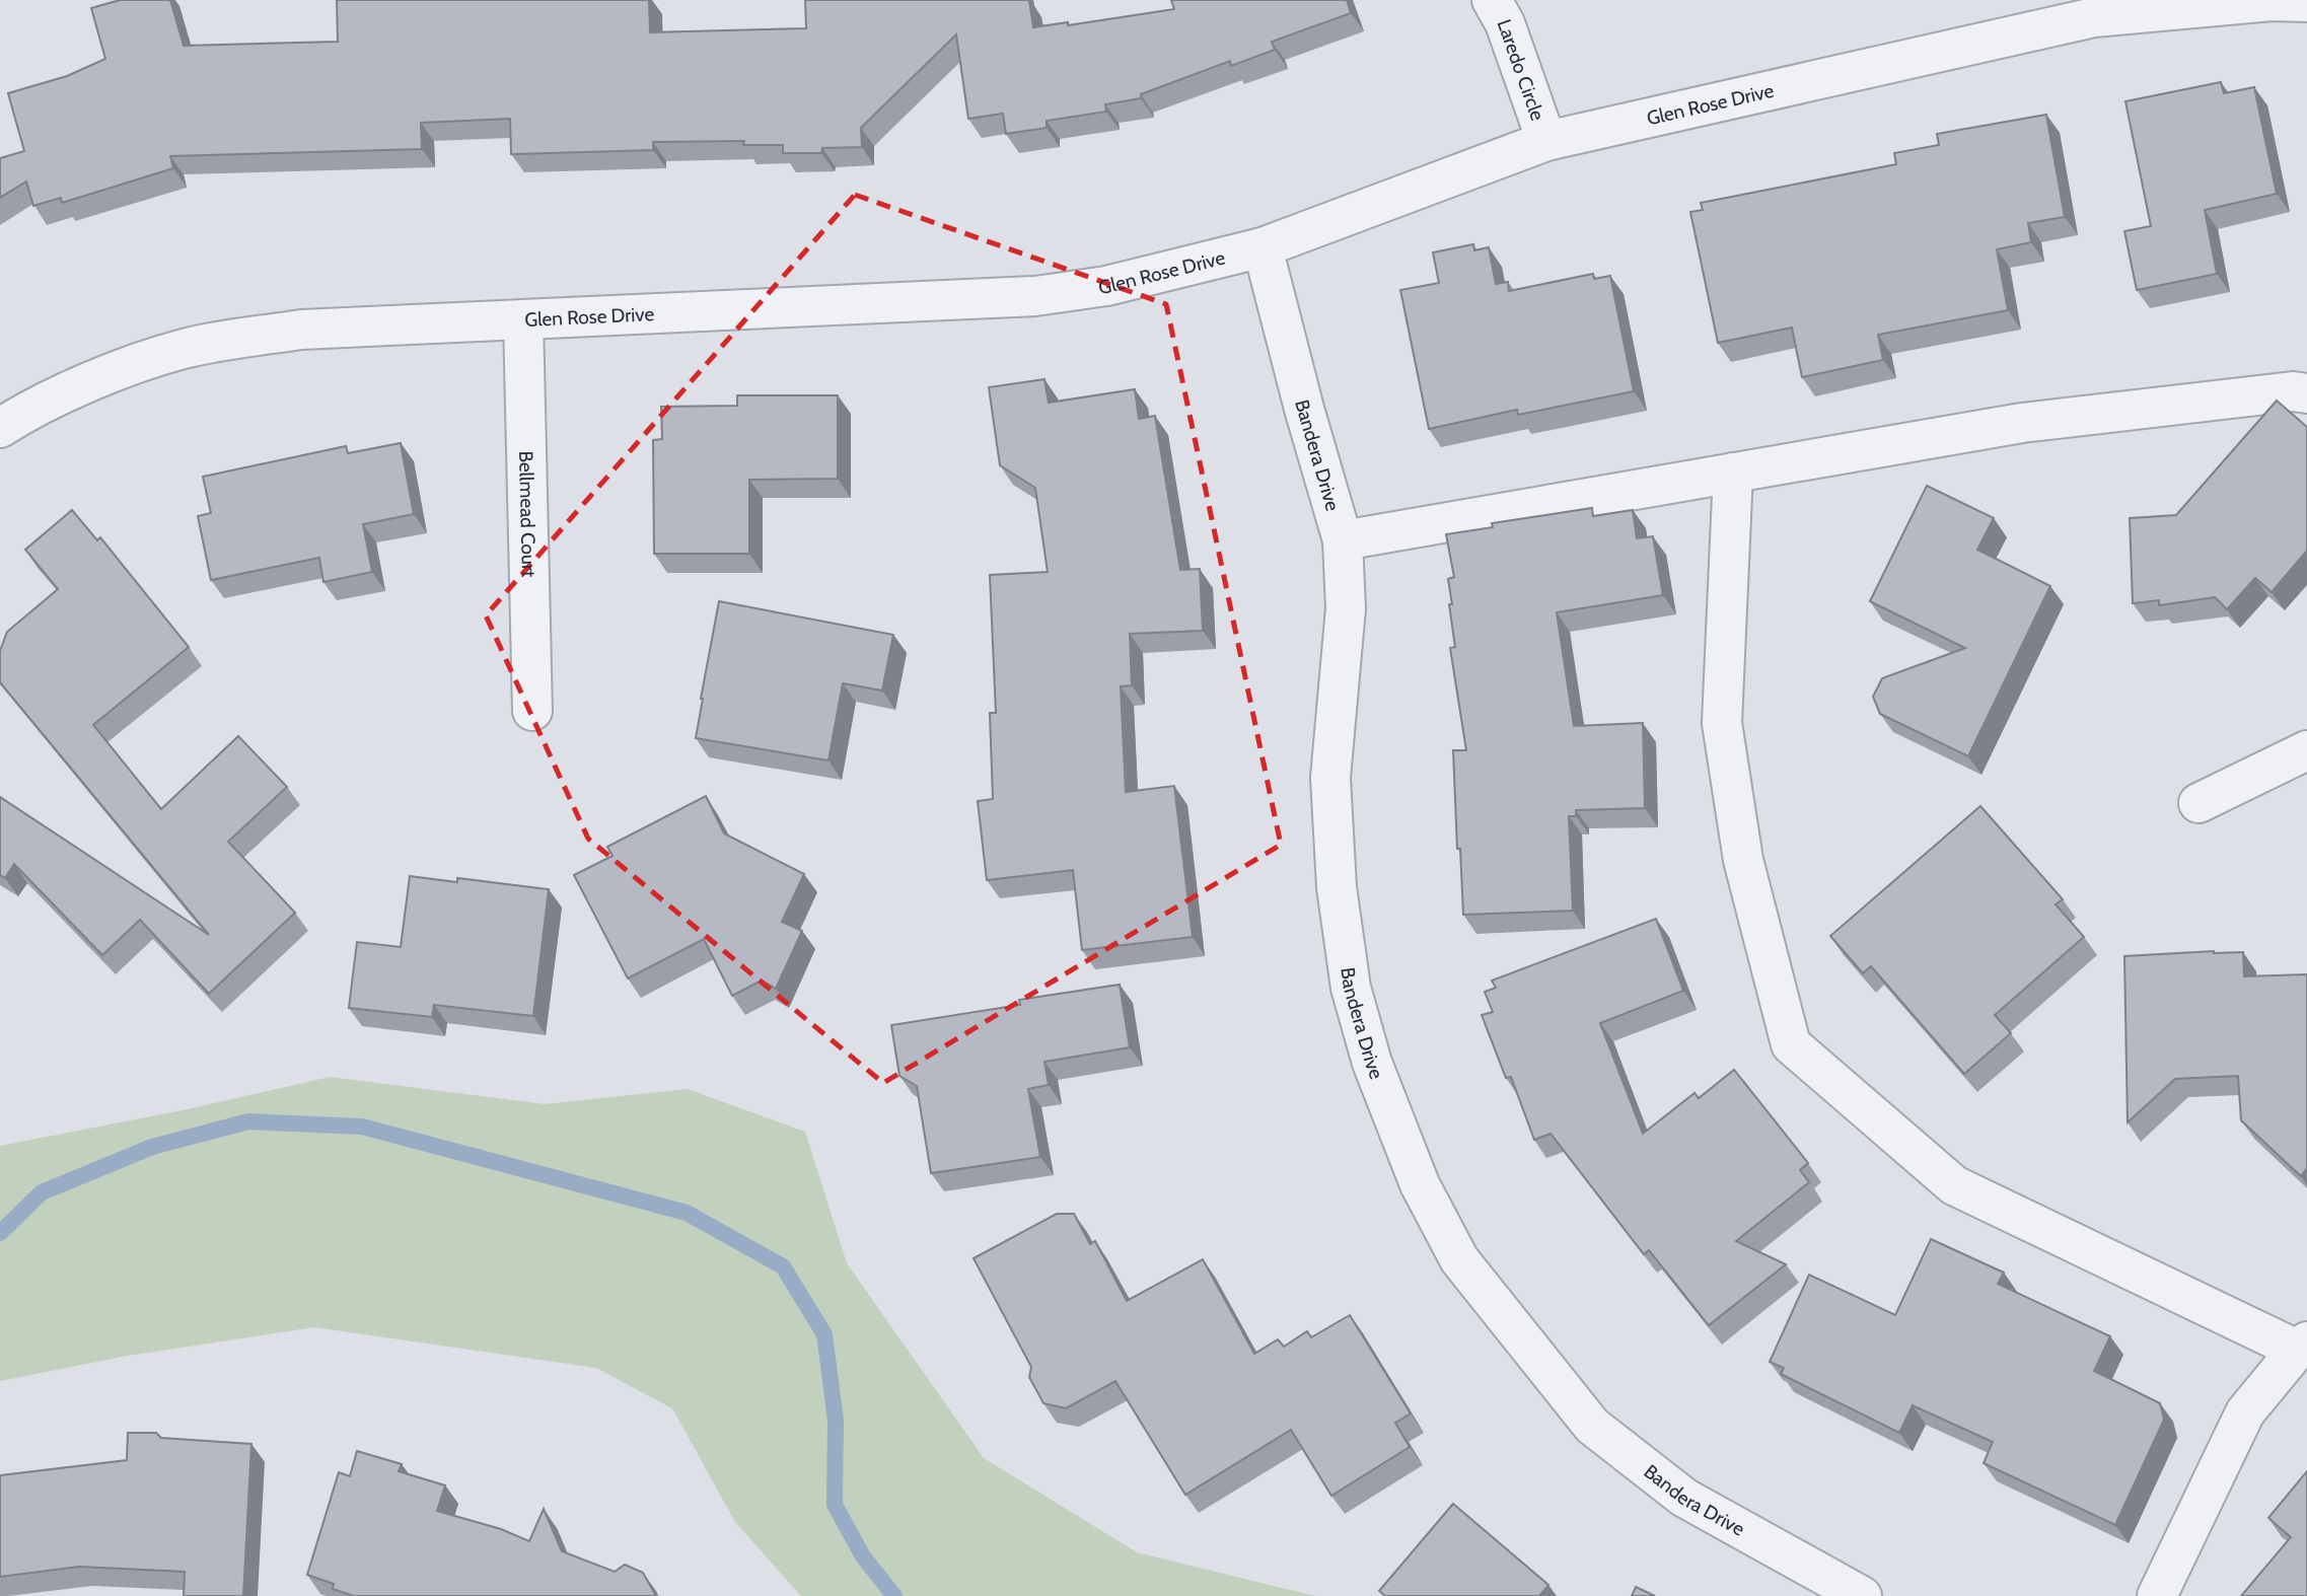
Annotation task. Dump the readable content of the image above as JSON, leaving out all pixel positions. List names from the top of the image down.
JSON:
{
  "streets": {
    "street": [
      "Laredo Circle",
      "Glen Rose Drive",
      "Bandera Drive",
      "Bellmead Court"
    ]
  },
  "crossings": [
    ["Laredo Circle", "Glen Rose Drive"],
    ["Glen Rose Drive", "Bandera Drive"],
    ["Glen Rose Drive", "Bellmead Court"]
  ]
}
